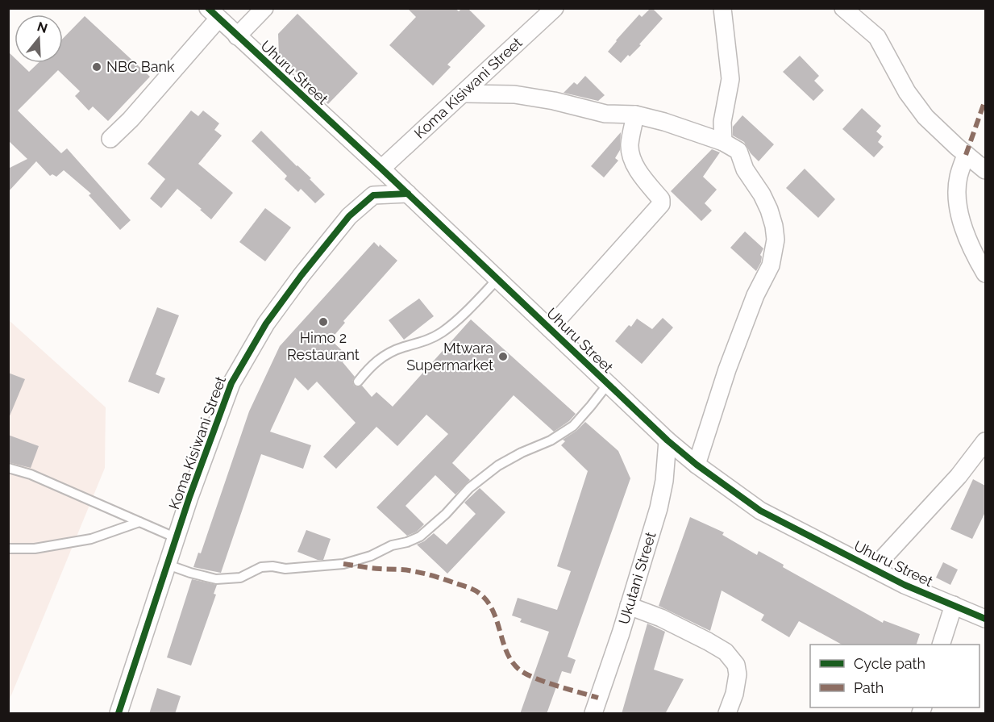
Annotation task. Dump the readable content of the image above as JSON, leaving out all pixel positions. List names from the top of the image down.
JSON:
{
  "streets": {
    "street": ["Uhuru Street", "Koma Kisiwani Street", "Ukutani Street"]
  },
  "crossings": [
    ["Uhuru Street", "Koma Kisiwani Street"],
    ["Uhuru Street", "Ukutani Street"]
  ],
  "places": ["NBC Bank", "Himo 2 Restaurant", "Mtwara Supermarket"],
  "legend": ["Cycle path", "Path"],
  "north": "top"
}
